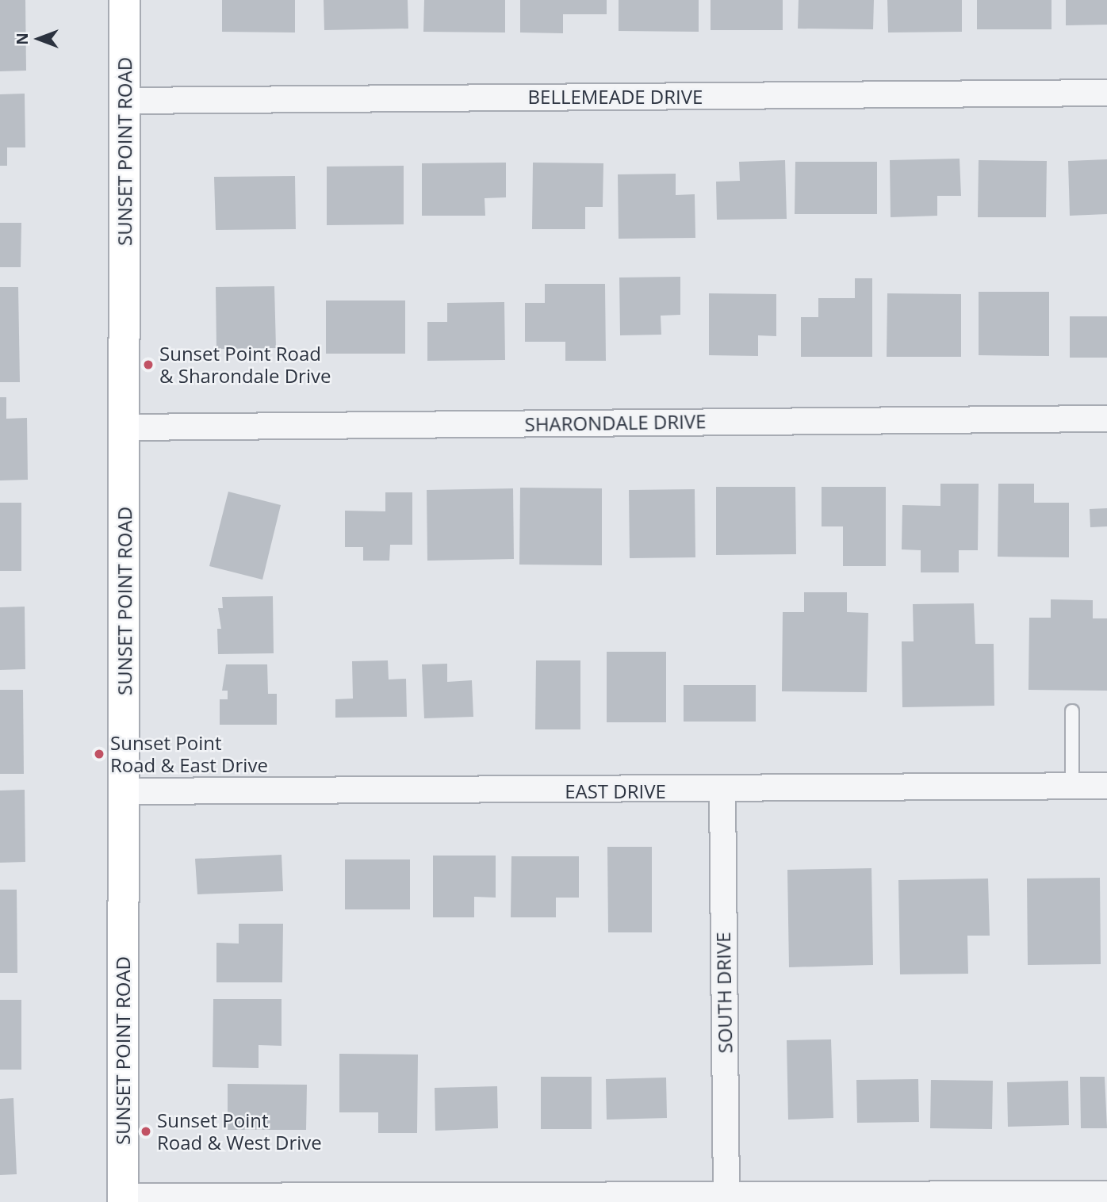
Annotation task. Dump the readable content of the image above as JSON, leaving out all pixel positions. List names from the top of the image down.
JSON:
{
  "streets": {
    "main road": ["SUNSET POINT ROAD"],
    "street": [
      "BELLEMEADE DRIVE",
      "SHARONDALE DRIVE",
      "EAST DRIVE",
      "SOUTH DRIVE"
    ]
  },
  "crossings": [
    ["BELLEMEADE DRIVE", "SUNSET POINT ROAD"],
    ["SUNSET POINT ROAD", "SHARONDALE DRIVE"],
    ["SUNSET POINT ROAD", "EAST DRIVE"],
    ["EAST DRIVE", "SOUTH DRIVE"]
  ],
  "places": ["Sunset Point Road & Sharondale Drive", "Sunset Point Road & East Drive", "Sunset Point Road & West Drive"],
  "north": "left"
}
